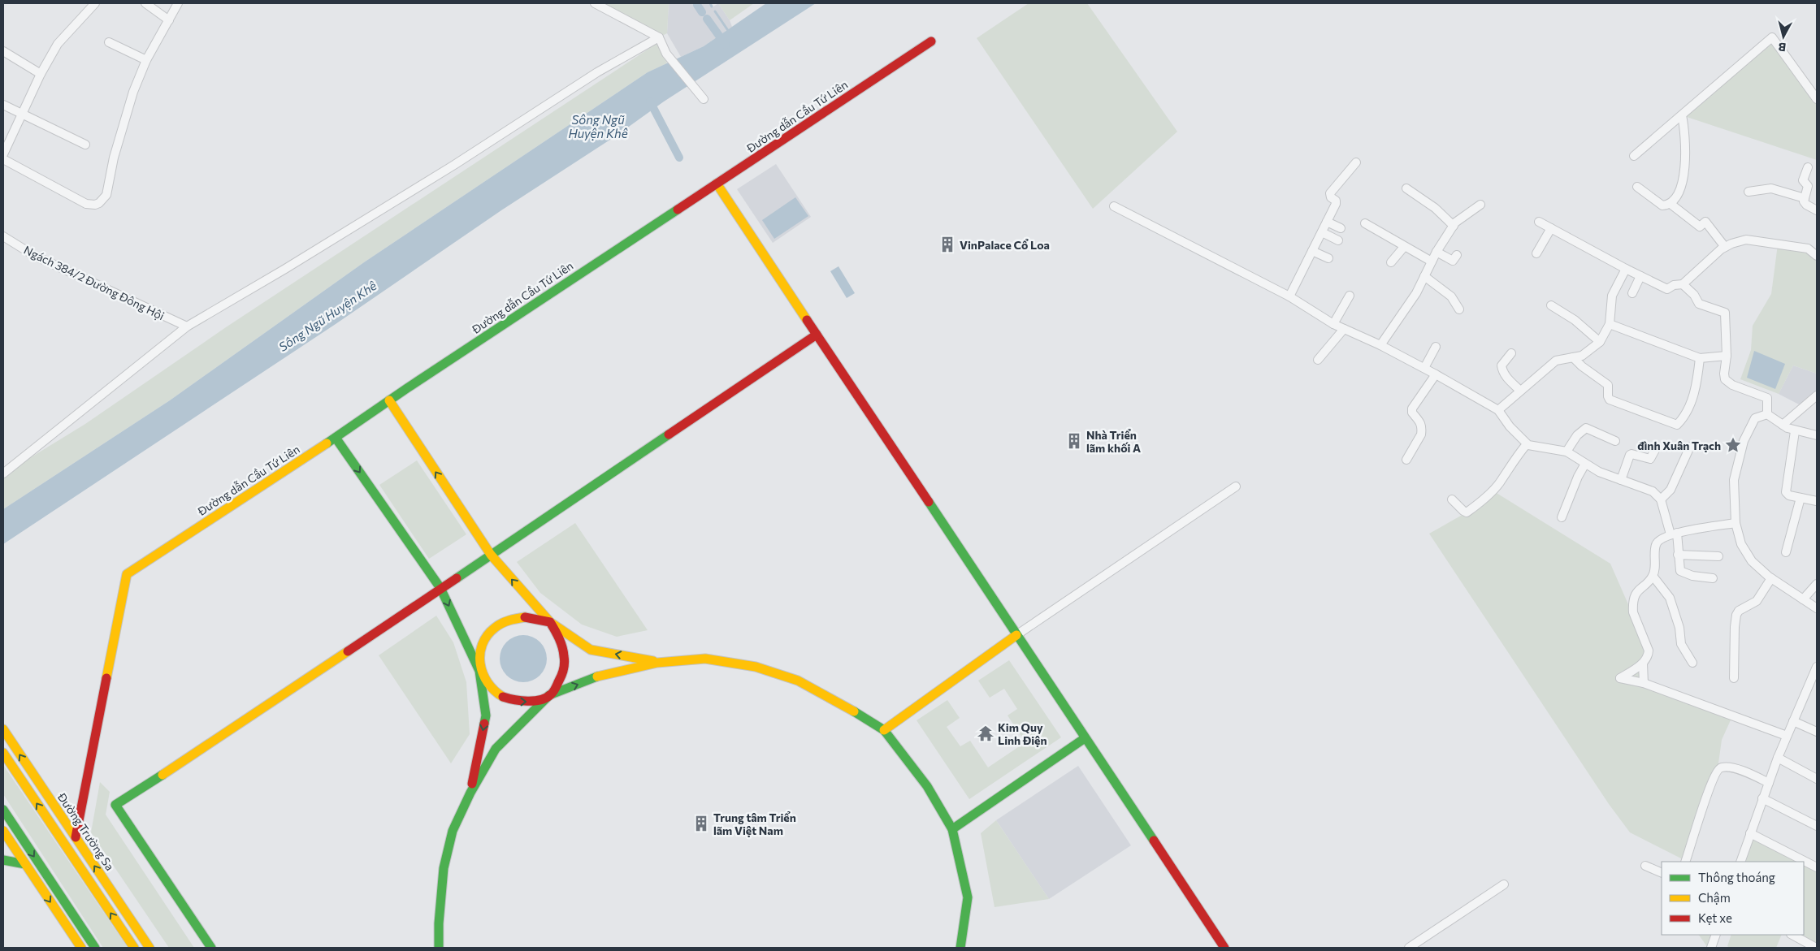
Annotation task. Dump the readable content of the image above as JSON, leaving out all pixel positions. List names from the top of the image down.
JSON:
{
  "streets": {
    "main road": ["Đường dẫn Cầu Tứ Liên", "Đường Trường Sa"],
    "street": ["Ngách 384/2 Đường Đông Hội"]
  },
  "crossings": [
    ["Đường dẫn Cầu Tứ Liên", "Đường Trường Sa"]
  ],
  "water": ["Sông Ngũ Huyện Khê"],
  "places": {
    "building": ["VinPalace Cổ Loa", "Nhà Triển lãm khối A", "Trung tâm Triển lãm Việt Nam"],
    "place": ["đình Xuân Trạch"],
    "temple": ["Kim Quy Linh Điện"]
  },
  "legend": ["Thông thoáng", "Chậm", "Kẹt xe"],
  "north": "bottom"
}
